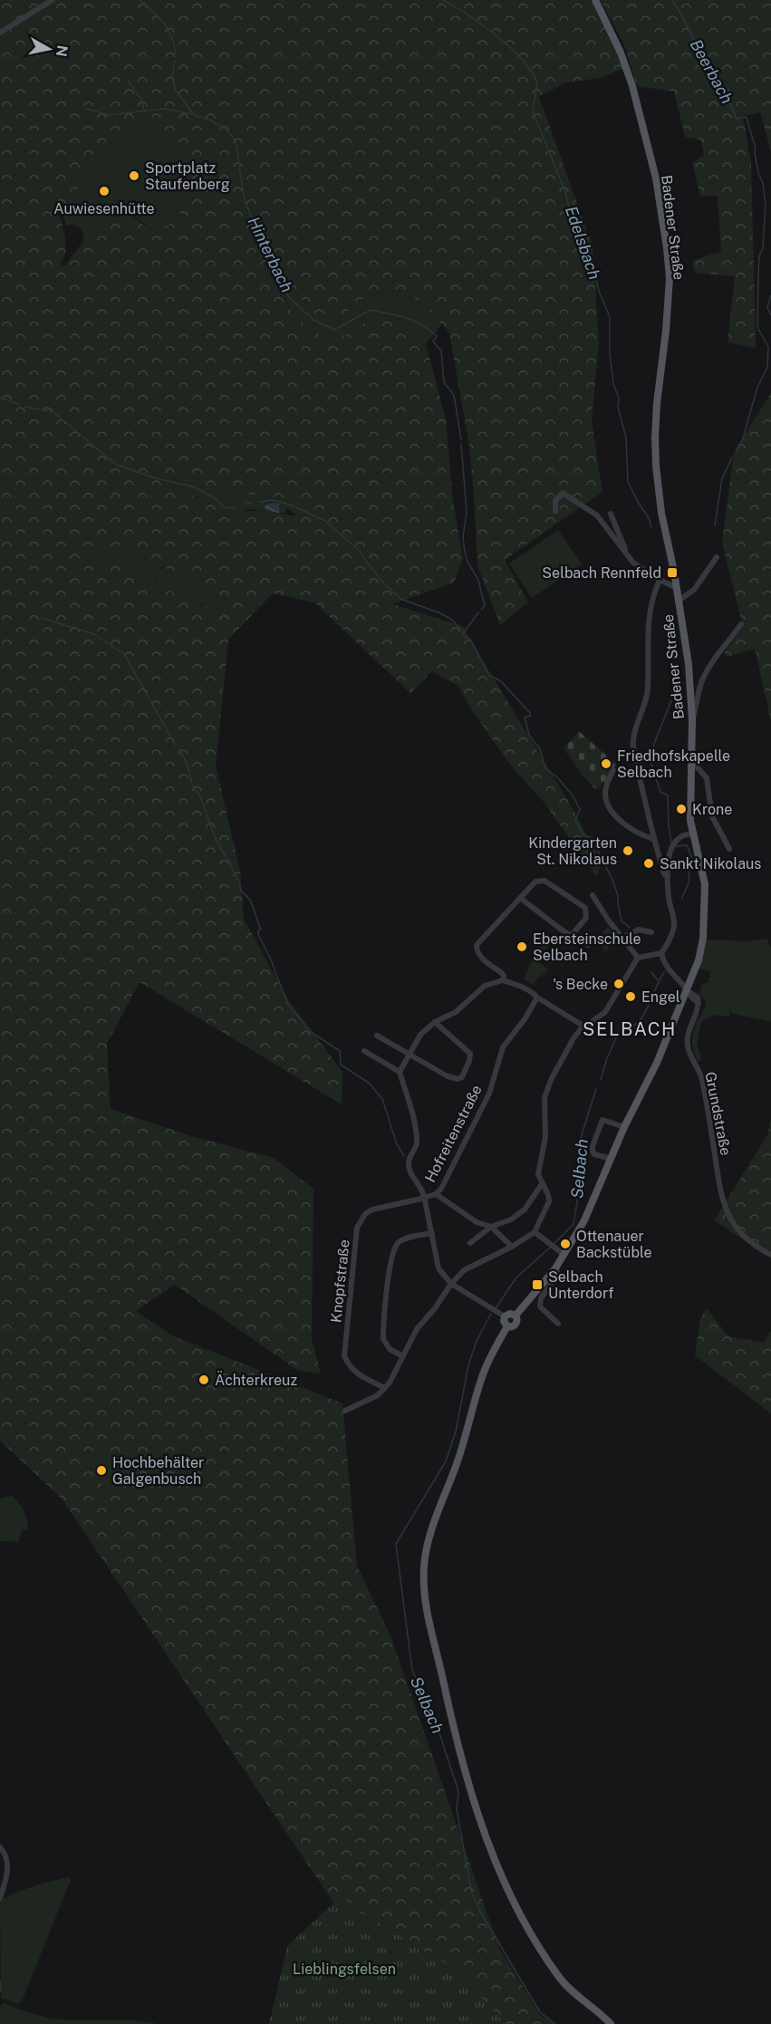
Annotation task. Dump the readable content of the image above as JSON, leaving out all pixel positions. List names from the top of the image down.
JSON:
{
  "streets": {
    "main road": ["Badener Straße"],
    "street": ["Grundstraße", "Hofreitenstraße", "Knopfstraße"]
  },
  "crossings": [
    ["Badener Straße", "Grundstraße"],
    ["Hofreitenstraße", "Knopfstraße"]
  ],
  "districts": ["SELBACH"],
  "water": [
    "Beerbach",
    "Edelsbach",
    "Hinterbach",
    "Selbach"
  ],
  "parks": ["Lieblingsfelsen"],
  "places": {
    "other": [
      "Sportplatz Staufenberg",
      "Auwiesenhütte",
      "Friedhofskapelle Selbach",
      "Krone",
      "Kindergarten St. Nikolaus",
      "Sankt Nikolaus",
      "Ebersteinschule Selbach",
      "'s Becke",
      "Engel",
      "Ottenauer Backstüble",
      "Ächterkreuz",
      "Hochbehälter Galgenbusch"
    ],
    "transit": ["Selbach Rennfeld", "Selbach Unterdorf"]
  },
  "north": "right"
}
